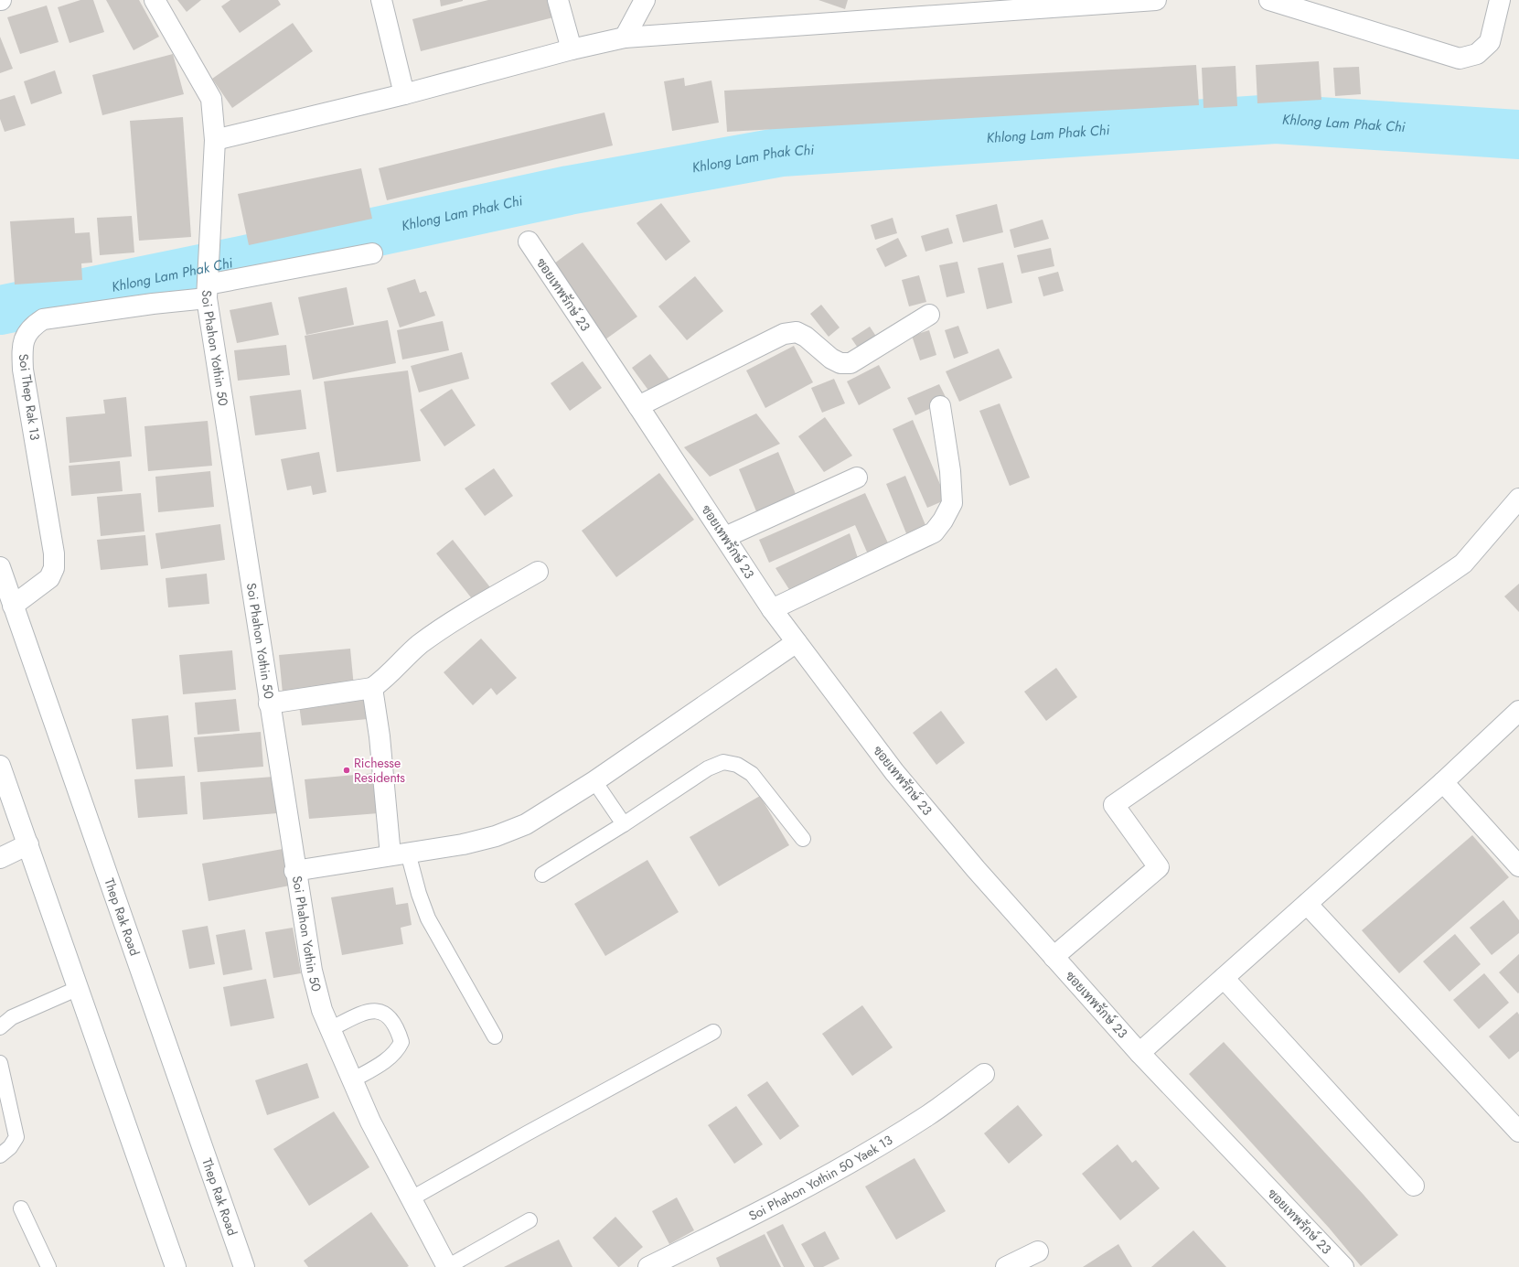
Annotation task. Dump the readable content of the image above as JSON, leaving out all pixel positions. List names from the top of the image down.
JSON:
{
  "streets": {
    "street": [
      "ซอยเทพรักษ์ 23",
      "Soi Phahon Yothin 50",
      "Soi Thep Rak 13",
      "Thep Rak Road",
      "Soi Phahon Yothin 50 Yaek 13"
    ]
  },
  "crossings": [
    ["Soi Phahon Yothin 50", "Soi Thep Rak 13"],
    ["Soi Thep Rak 13", "Thep Rak Road"]
  ],
  "water": ["Khlong Lam Phak Chi"],
  "places": ["Richesse Residents"]
}
